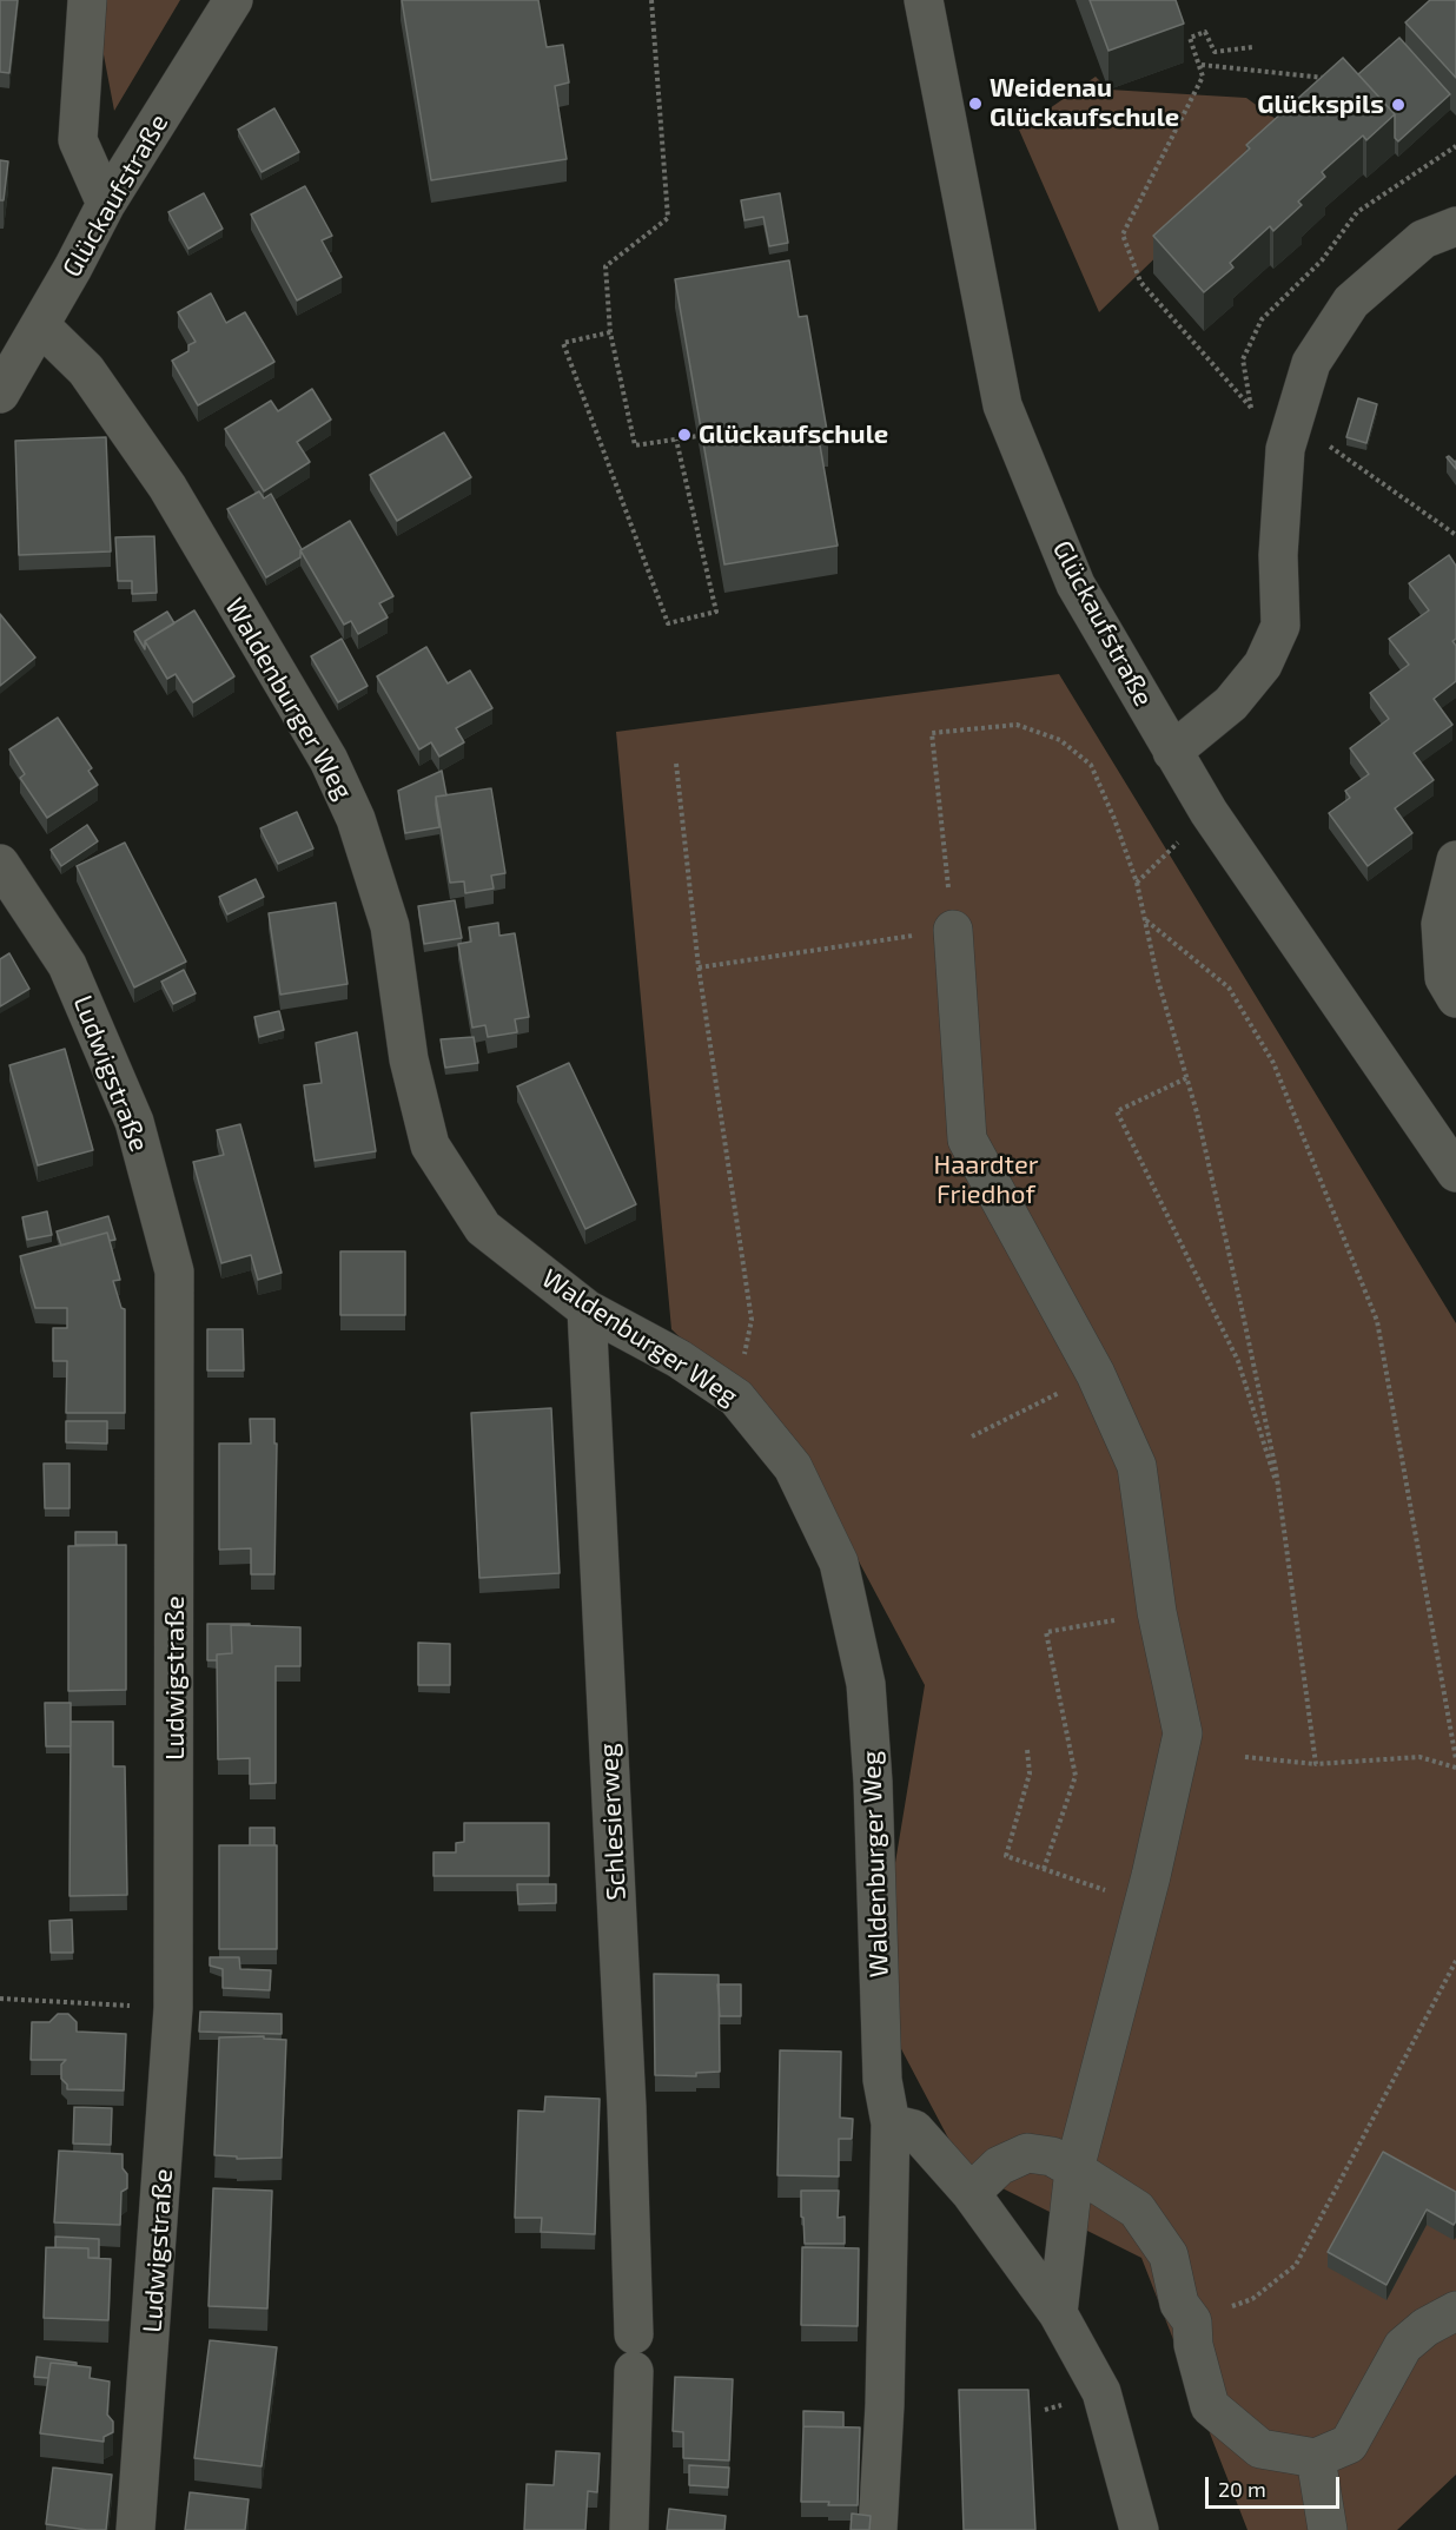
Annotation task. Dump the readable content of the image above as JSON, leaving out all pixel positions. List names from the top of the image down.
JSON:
{
  "streets": {
    "street": [
      "Glückaufstraße",
      "Waldenburger Weg",
      "Ludwigstraße",
      "Schlesierweg"
    ]
  },
  "crossings": [
    ["Glückaufstraße", "Waldenburger Weg"],
    ["Waldenburger Weg", "Schlesierweg"]
  ],
  "parks": ["Haardter Friedhof"],
  "places": ["Weidenau Glückaufschule", "Glückspils", "Glückaufschule"],
  "scale_bar": "20 m"
}
